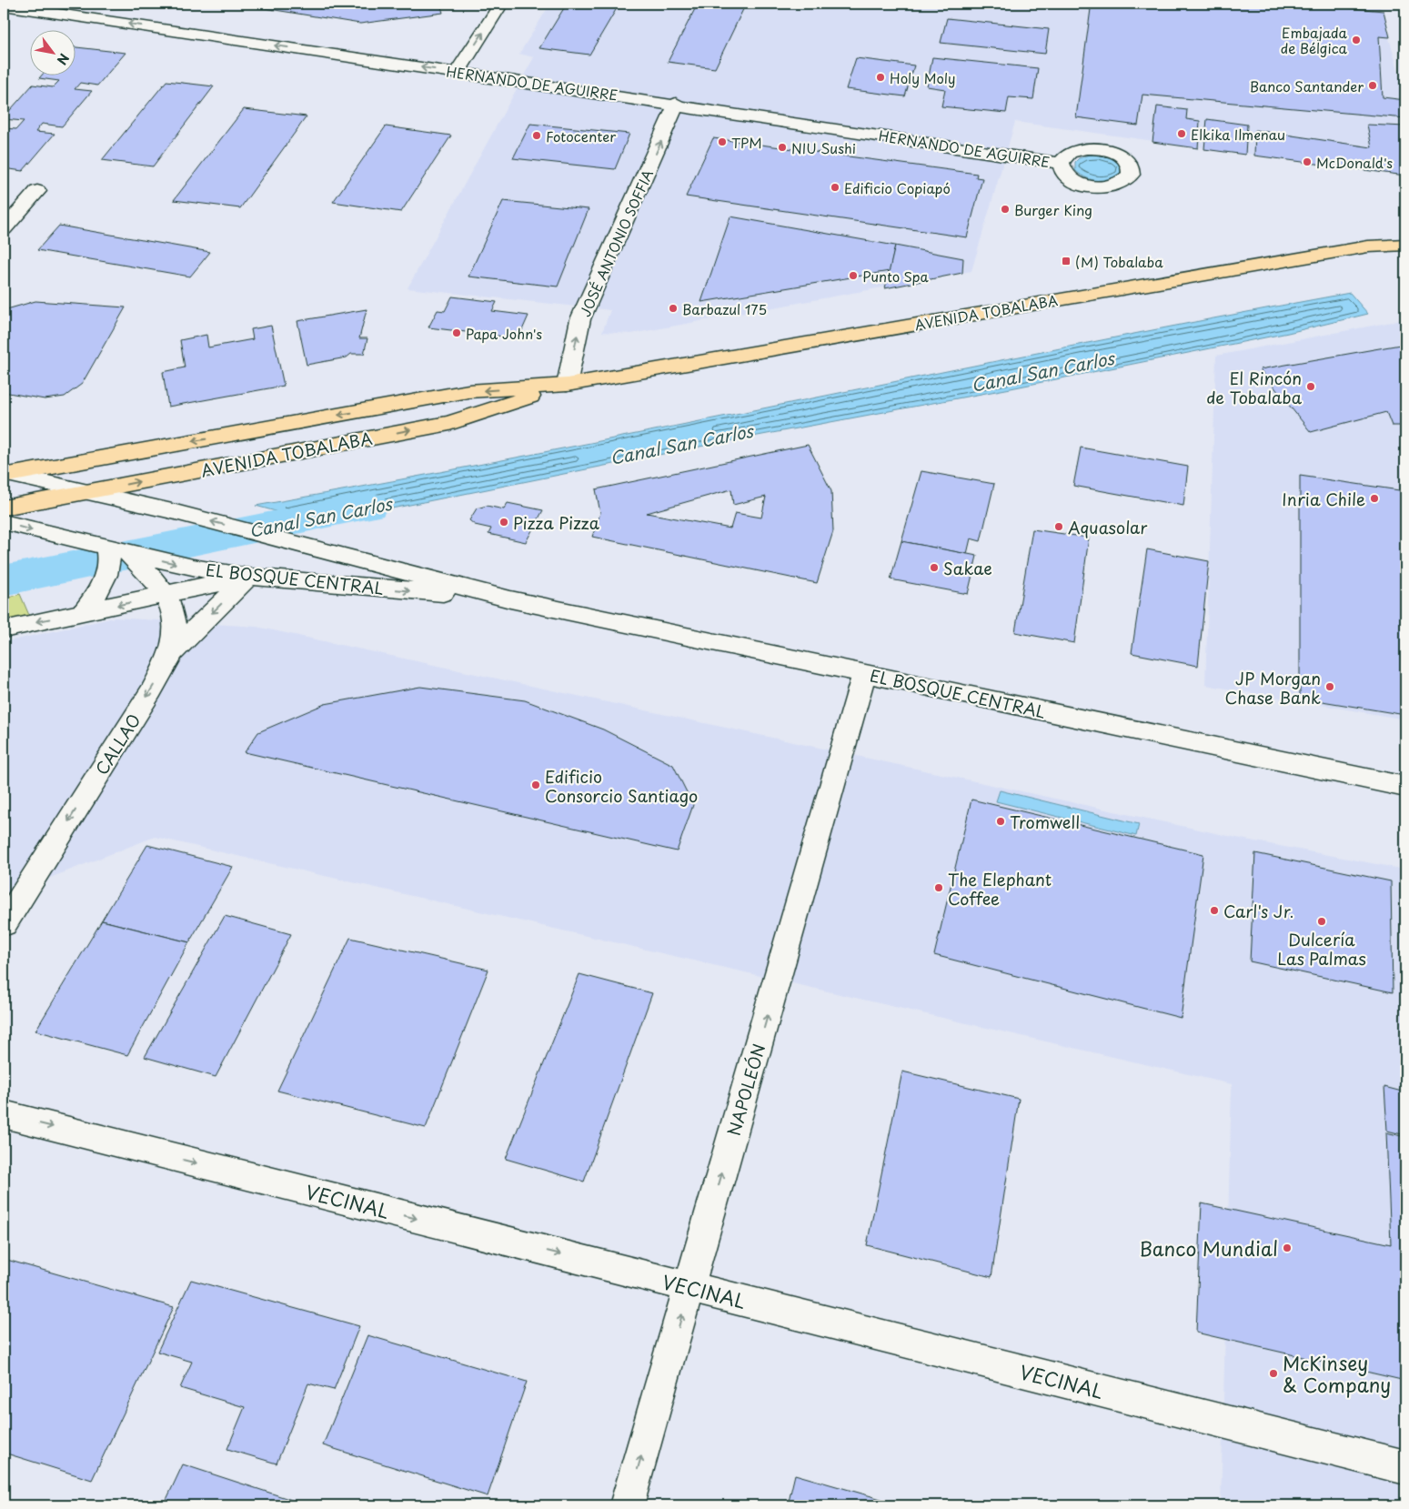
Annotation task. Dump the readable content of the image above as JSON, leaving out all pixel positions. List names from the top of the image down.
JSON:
{
  "streets": {
    "main road": ["AVENIDA TOBALABA"],
    "street": [
      "HERNANDO DE AGUIRRE",
      "JOSÉ ANTONIO SOFFIA",
      "EL BOSQUE CENTRAL",
      "CALLAO",
      "NAPOLEÓN",
      "VECINAL"
    ]
  },
  "crossings": [
    ["HERNANDO DE AGUIRRE", "JOSÉ ANTONIO SOFFIA"],
    ["JOSÉ ANTONIO SOFFIA", "AVENIDA TOBALABA"],
    ["AVENIDA TOBALABA", "EL BOSQUE CENTRAL"],
    ["EL BOSQUE CENTRAL", "CALLAO"],
    ["EL BOSQUE CENTRAL", "NAPOLEÓN"],
    ["NAPOLEÓN", "VECINAL"]
  ],
  "one_way": [
    "HERNANDO DE AGUIRRE",
    "JOSÉ ANTONIO SOFFIA",
    "CALLAO",
    "NAPOLEÓN",
    "VECINAL"
  ],
  "water": ["Canal San Carlos"],
  "places": {
    "other": [
      "Embajada de Bélgica",
      "Holy Moly",
      "Banco Santander",
      "Elkika Ilmenau",
      "Fotocenter",
      "TPM",
      "NIU Sushi",
      "McDonald's",
      "Edificio Copiapó",
      "Burger King",
      "Punto Spa",
      "Barbazul 175",
      "Papa John's",
      "El Rincón de Tobalaba",
      "Inria Chile",
      "Pizza Pizza",
      "Aquasolar",
      "Sakae",
      "JP Morgan Chase Bank",
      "Edificio Consorcio Santiago",
      "Tromwell",
      "The Elephant Coffee",
      "Carl's Jr.",
      "Dulcería Las Palmas",
      "Banco Mundial",
      "McKinsey & Company"
    ],
    "transit": ["(M) Tobalaba"]
  },
  "north": "bottom right"
}
